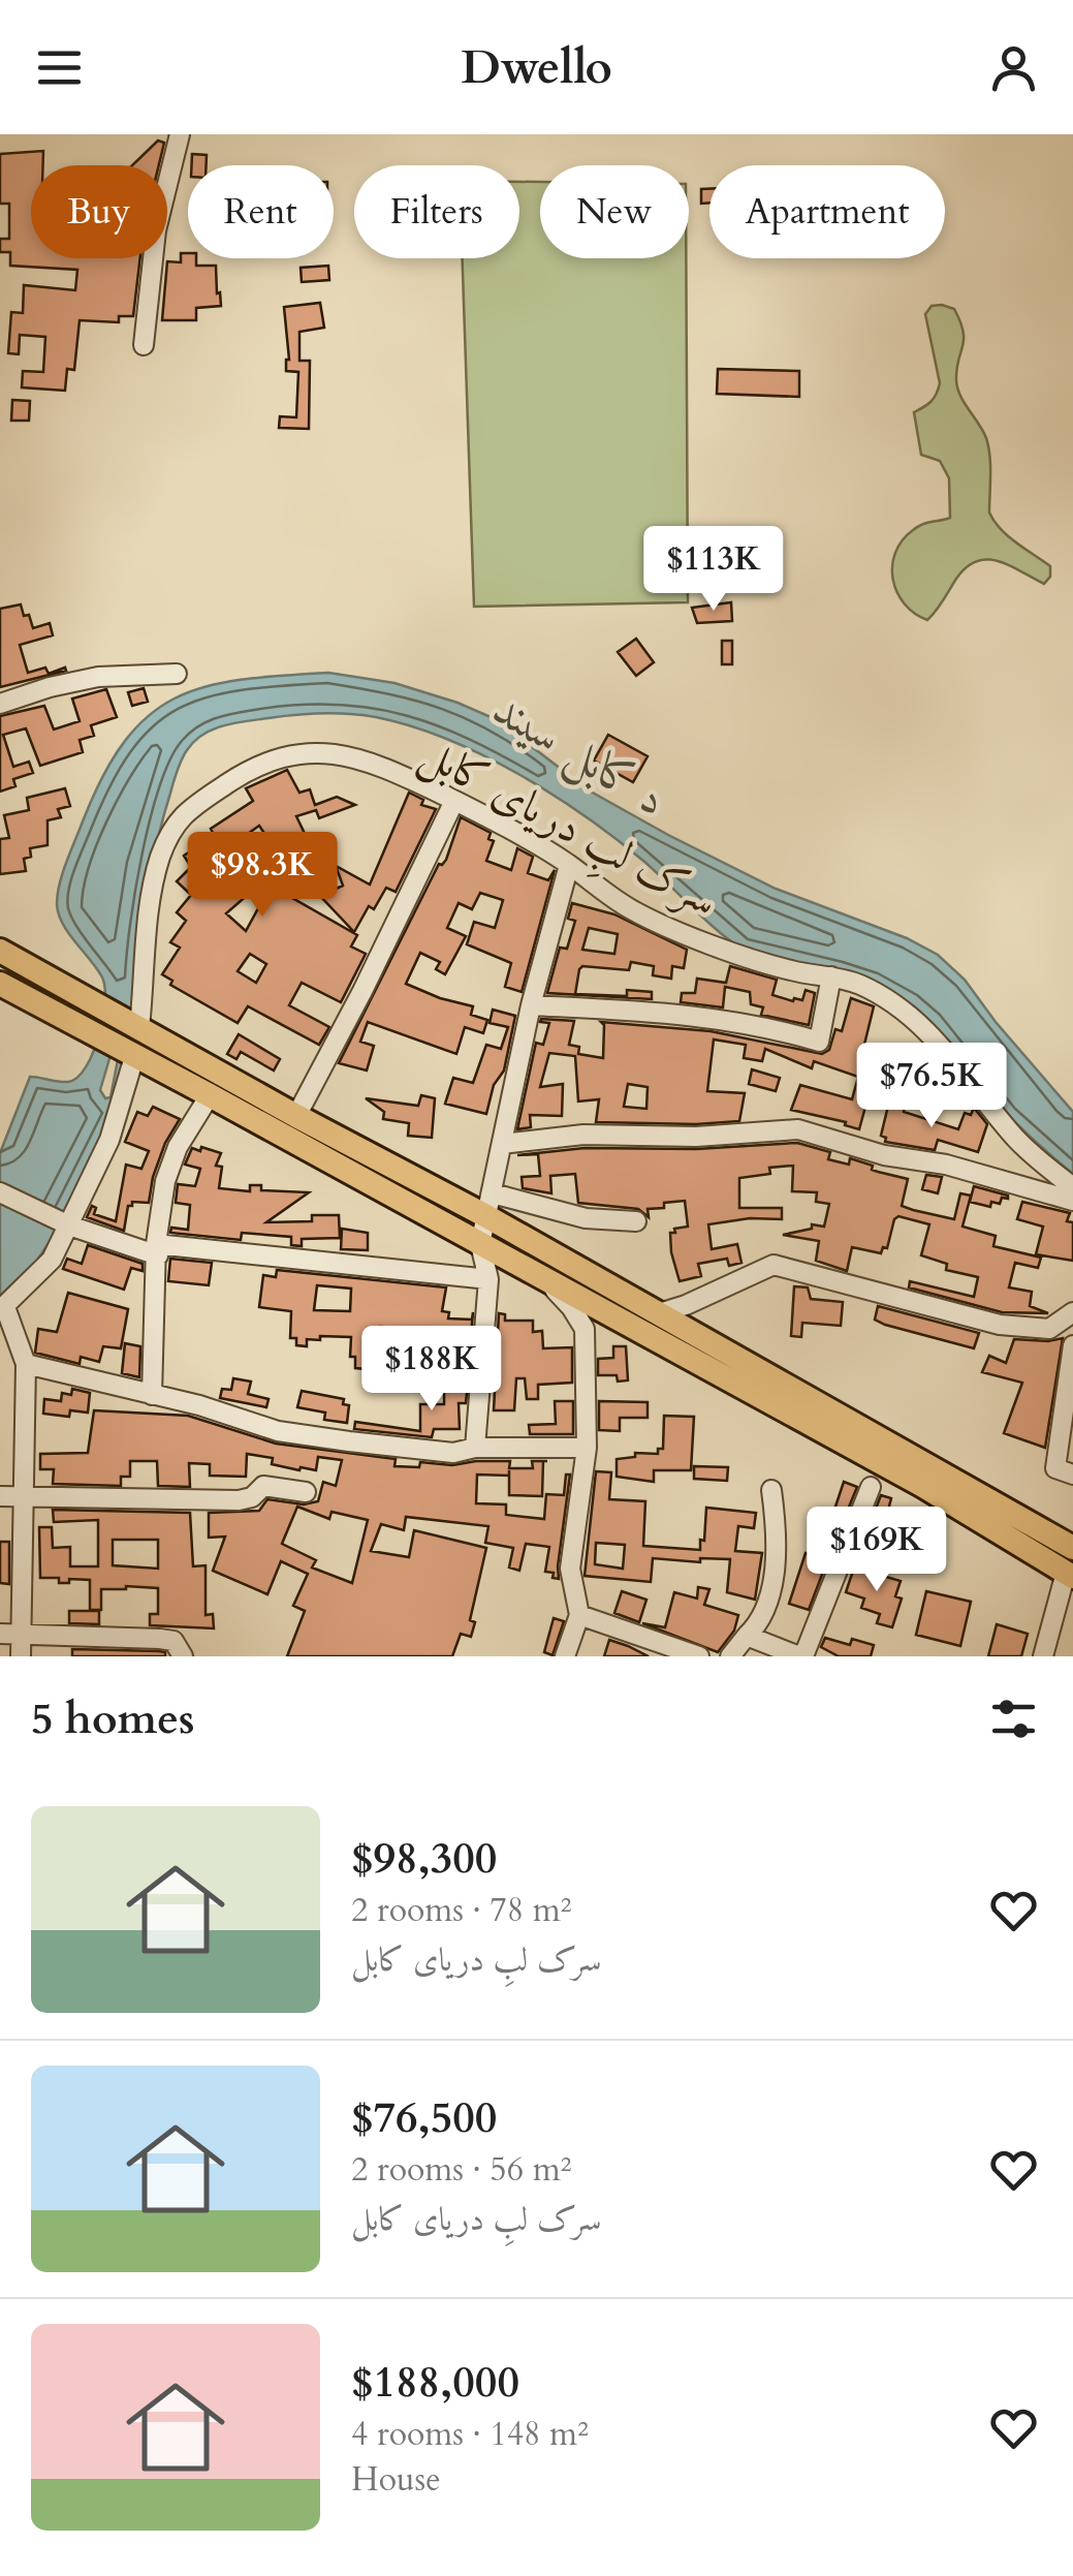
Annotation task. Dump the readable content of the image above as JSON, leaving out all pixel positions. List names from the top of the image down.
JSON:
{
  "streets": {
    "street": ["سرک لبِ دریای کابل"]
  },
  "water": ["د کابل سيند"],
  "page": {
    "header": "Dwello",
    "chip": [
      "Buy",
      "Rent",
      "Filters",
      "New",
      "Apartment"
    ],
    "price": [
      "$113K",
      "$98.3K",
      "$76.5K",
      "$188K",
      "$169K"
    ],
    "heading": "5 homes",
    "list": [
      {
        "name": "$98,300",
        "note": "2 rooms · 78 m² · سرک لبِ دریای کابل"
      },
      {
        "name": "$76,500",
        "note": "2 rooms · 56 m² · سرک لبِ دریای کابل"
      },
      {
        "name": "$188,000",
        "note": "4 rooms · 148 m² · House"
      }
    ]
  }
}
